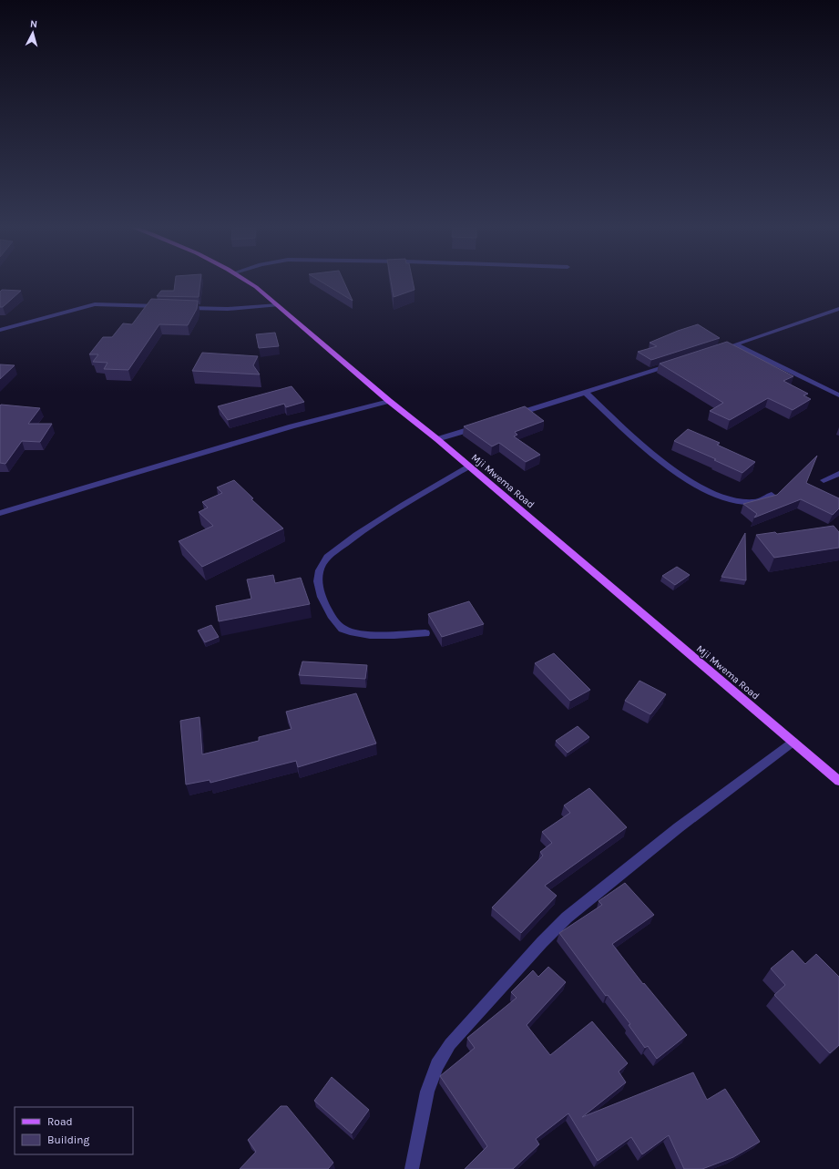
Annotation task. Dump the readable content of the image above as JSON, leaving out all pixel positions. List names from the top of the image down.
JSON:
{
  "streets": {
    "main road": ["Mji Mwema Road"]
  },
  "legend": ["Road", "Building"],
  "north": "top"
}
